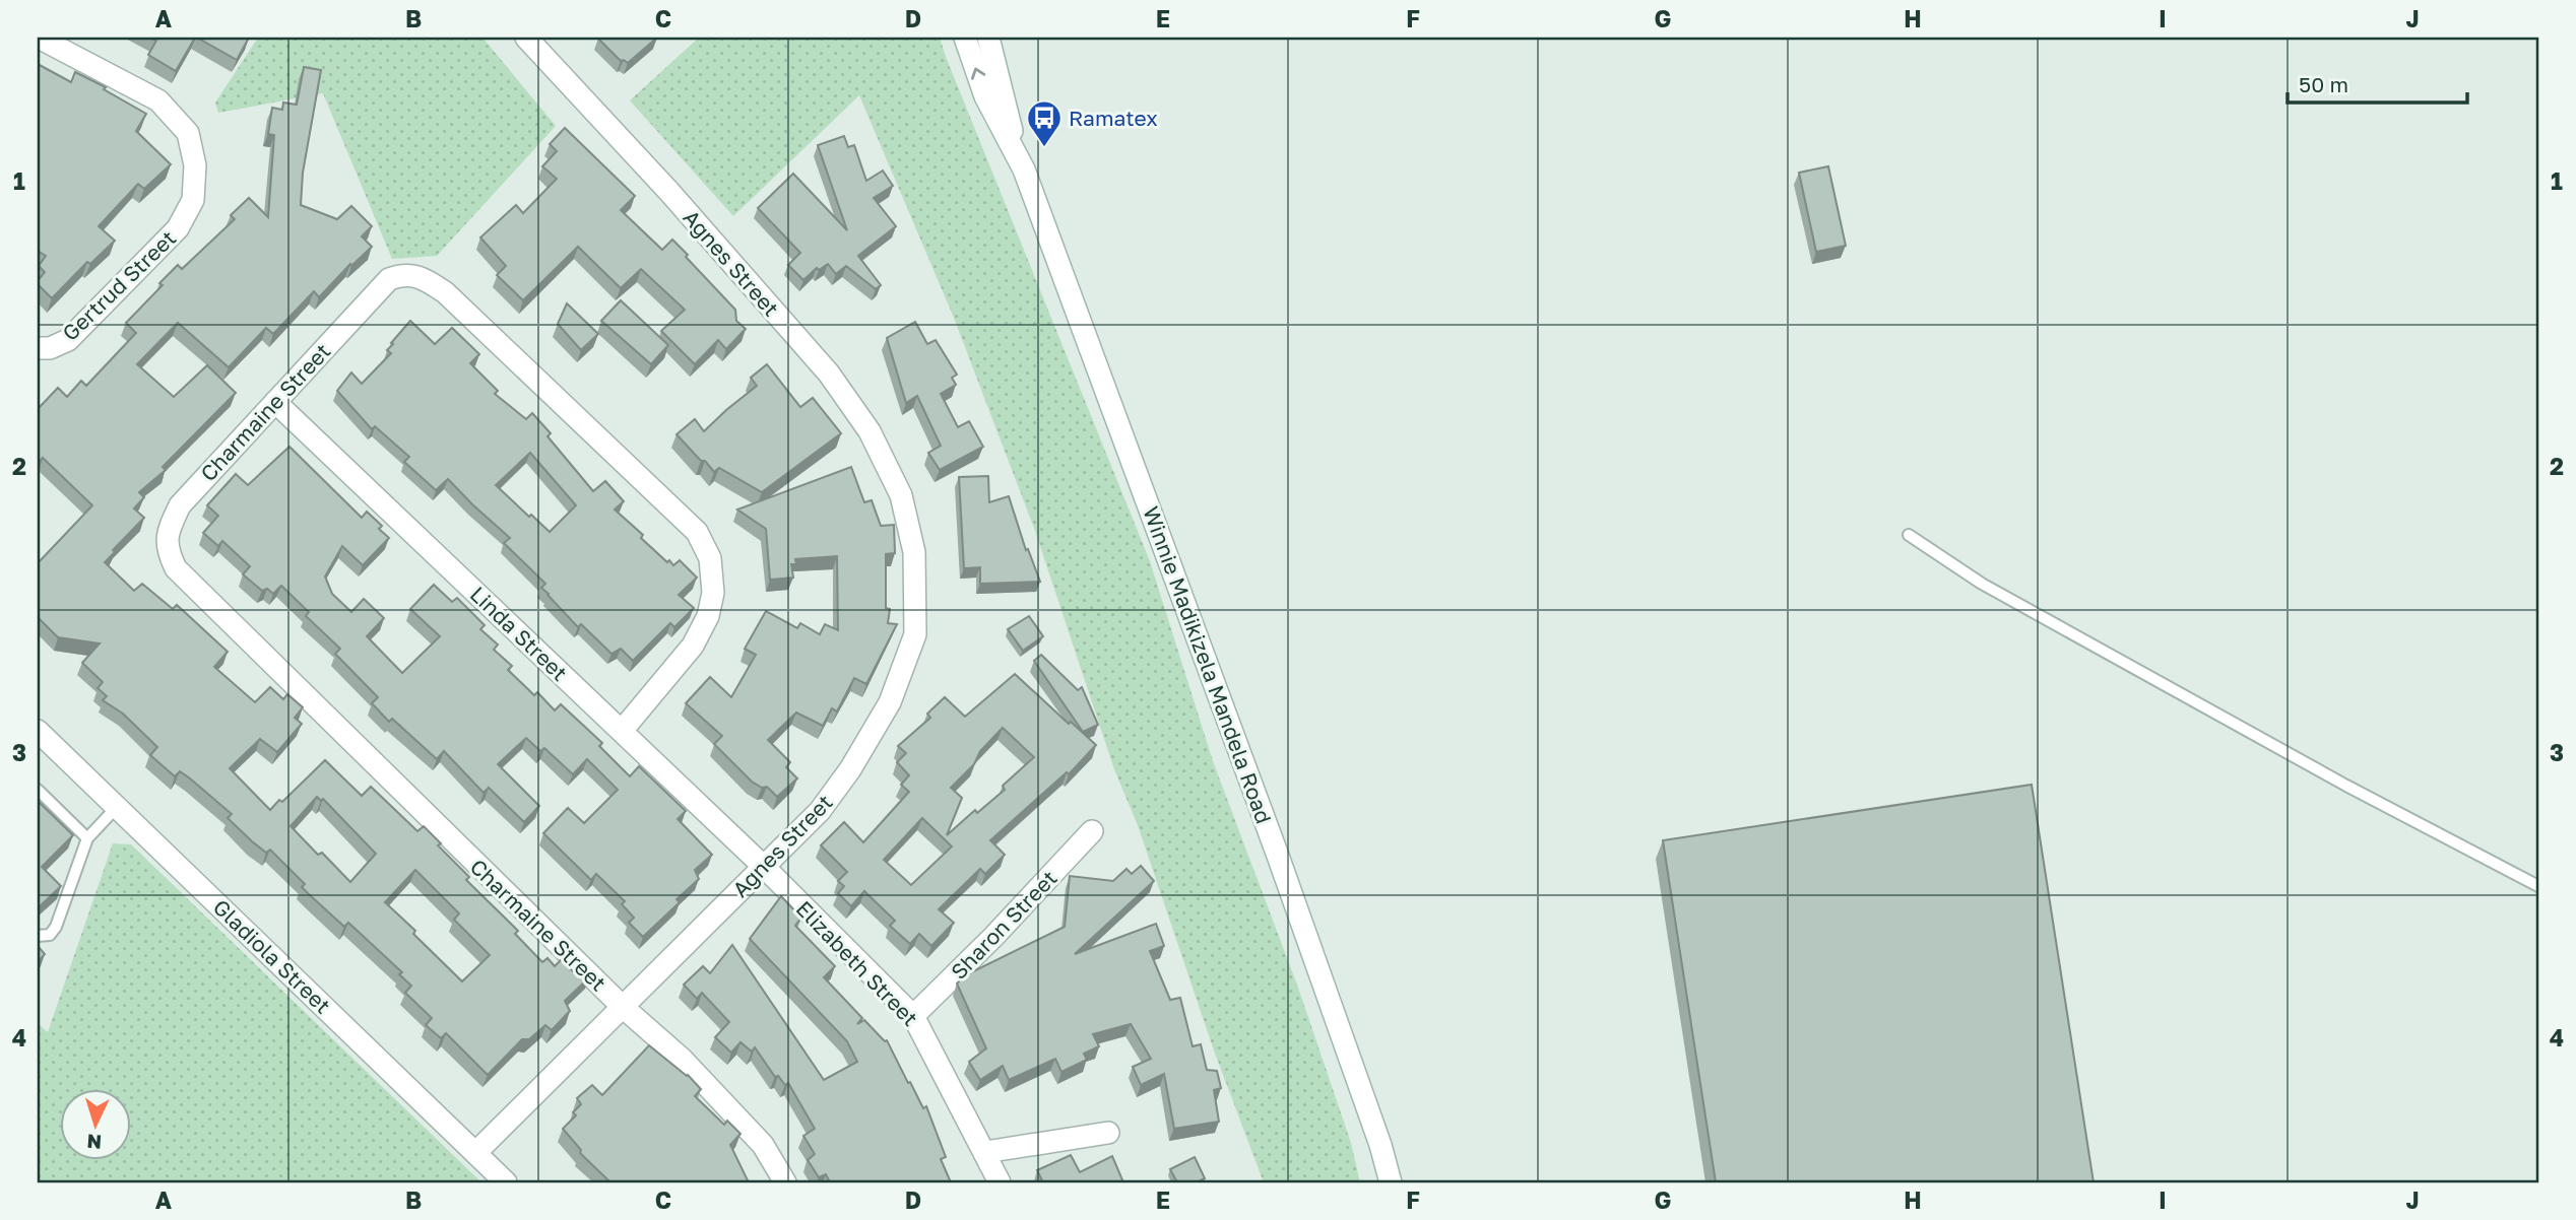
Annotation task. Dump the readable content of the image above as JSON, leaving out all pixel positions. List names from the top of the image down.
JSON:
{
  "streets": {
    "street": [
      "Agnes Street",
      "Gertrud Street",
      "Charmaine Street",
      "Linda Street",
      "Winnie Madikizela Mandela Road",
      "Sharon Street",
      "Gladiola Street",
      "Elizabeth Street"
    ]
  },
  "crossings": [
    ["Agnes Street", "Charmaine Street"],
    ["Agnes Street", "Linda Street"],
    ["Agnes Street", "Gladiola Street"],
    ["Agnes Street", "Elizabeth Street"],
    ["Charmaine Street", "Linda Street"],
    ["Linda Street", "Elizabeth Street"],
    ["Sharon Street", "Elizabeth Street"]
  ],
  "places": {
    "bus stop": ["Ramatex"]
  },
  "scale_bar": "50 m",
  "north": "bottom",
  "grid": {
    "columns": [
      "A",
      "B",
      "C",
      "D",
      "E",
      "F",
      "G",
      "H",
      "I",
      "J"
    ],
    "rows": [
      "1",
      "2",
      "3",
      "4"
    ]
  }
}
